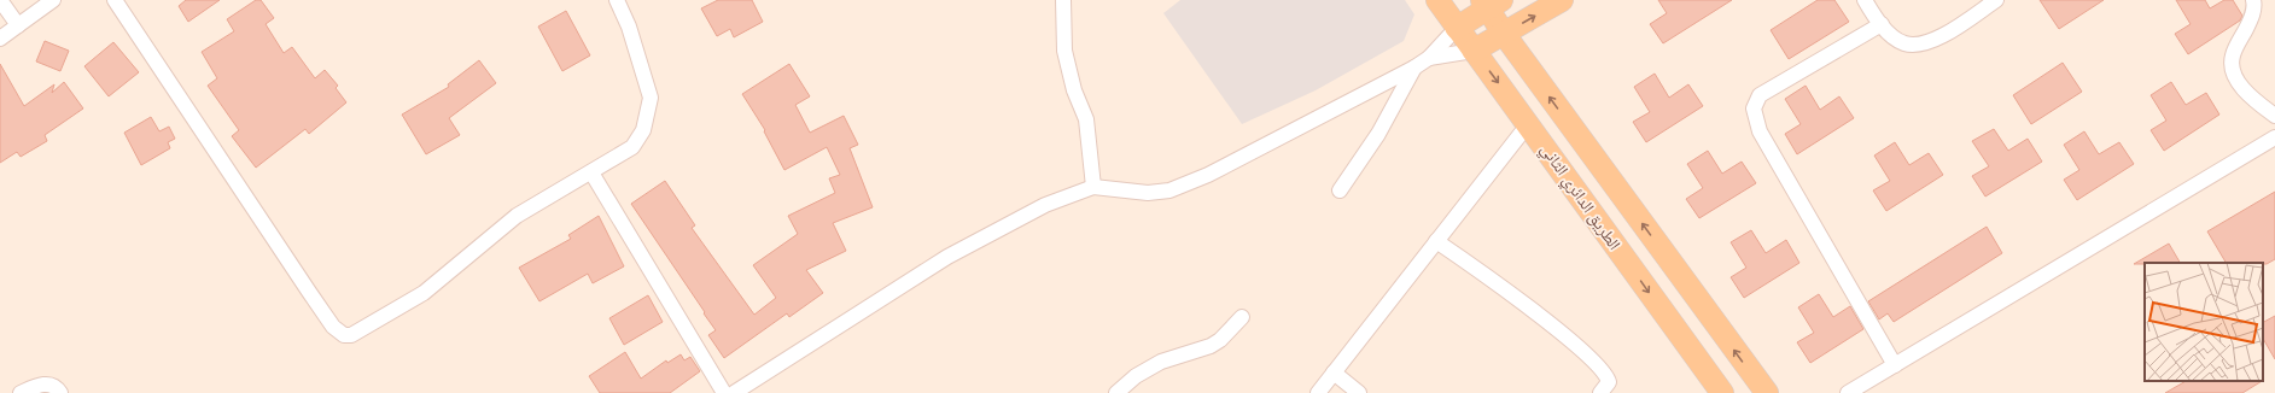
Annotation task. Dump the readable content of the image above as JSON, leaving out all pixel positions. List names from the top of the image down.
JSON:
{
  "streets": {
    "main road": ["الطريق الدائري الثاني"]
  }
}
